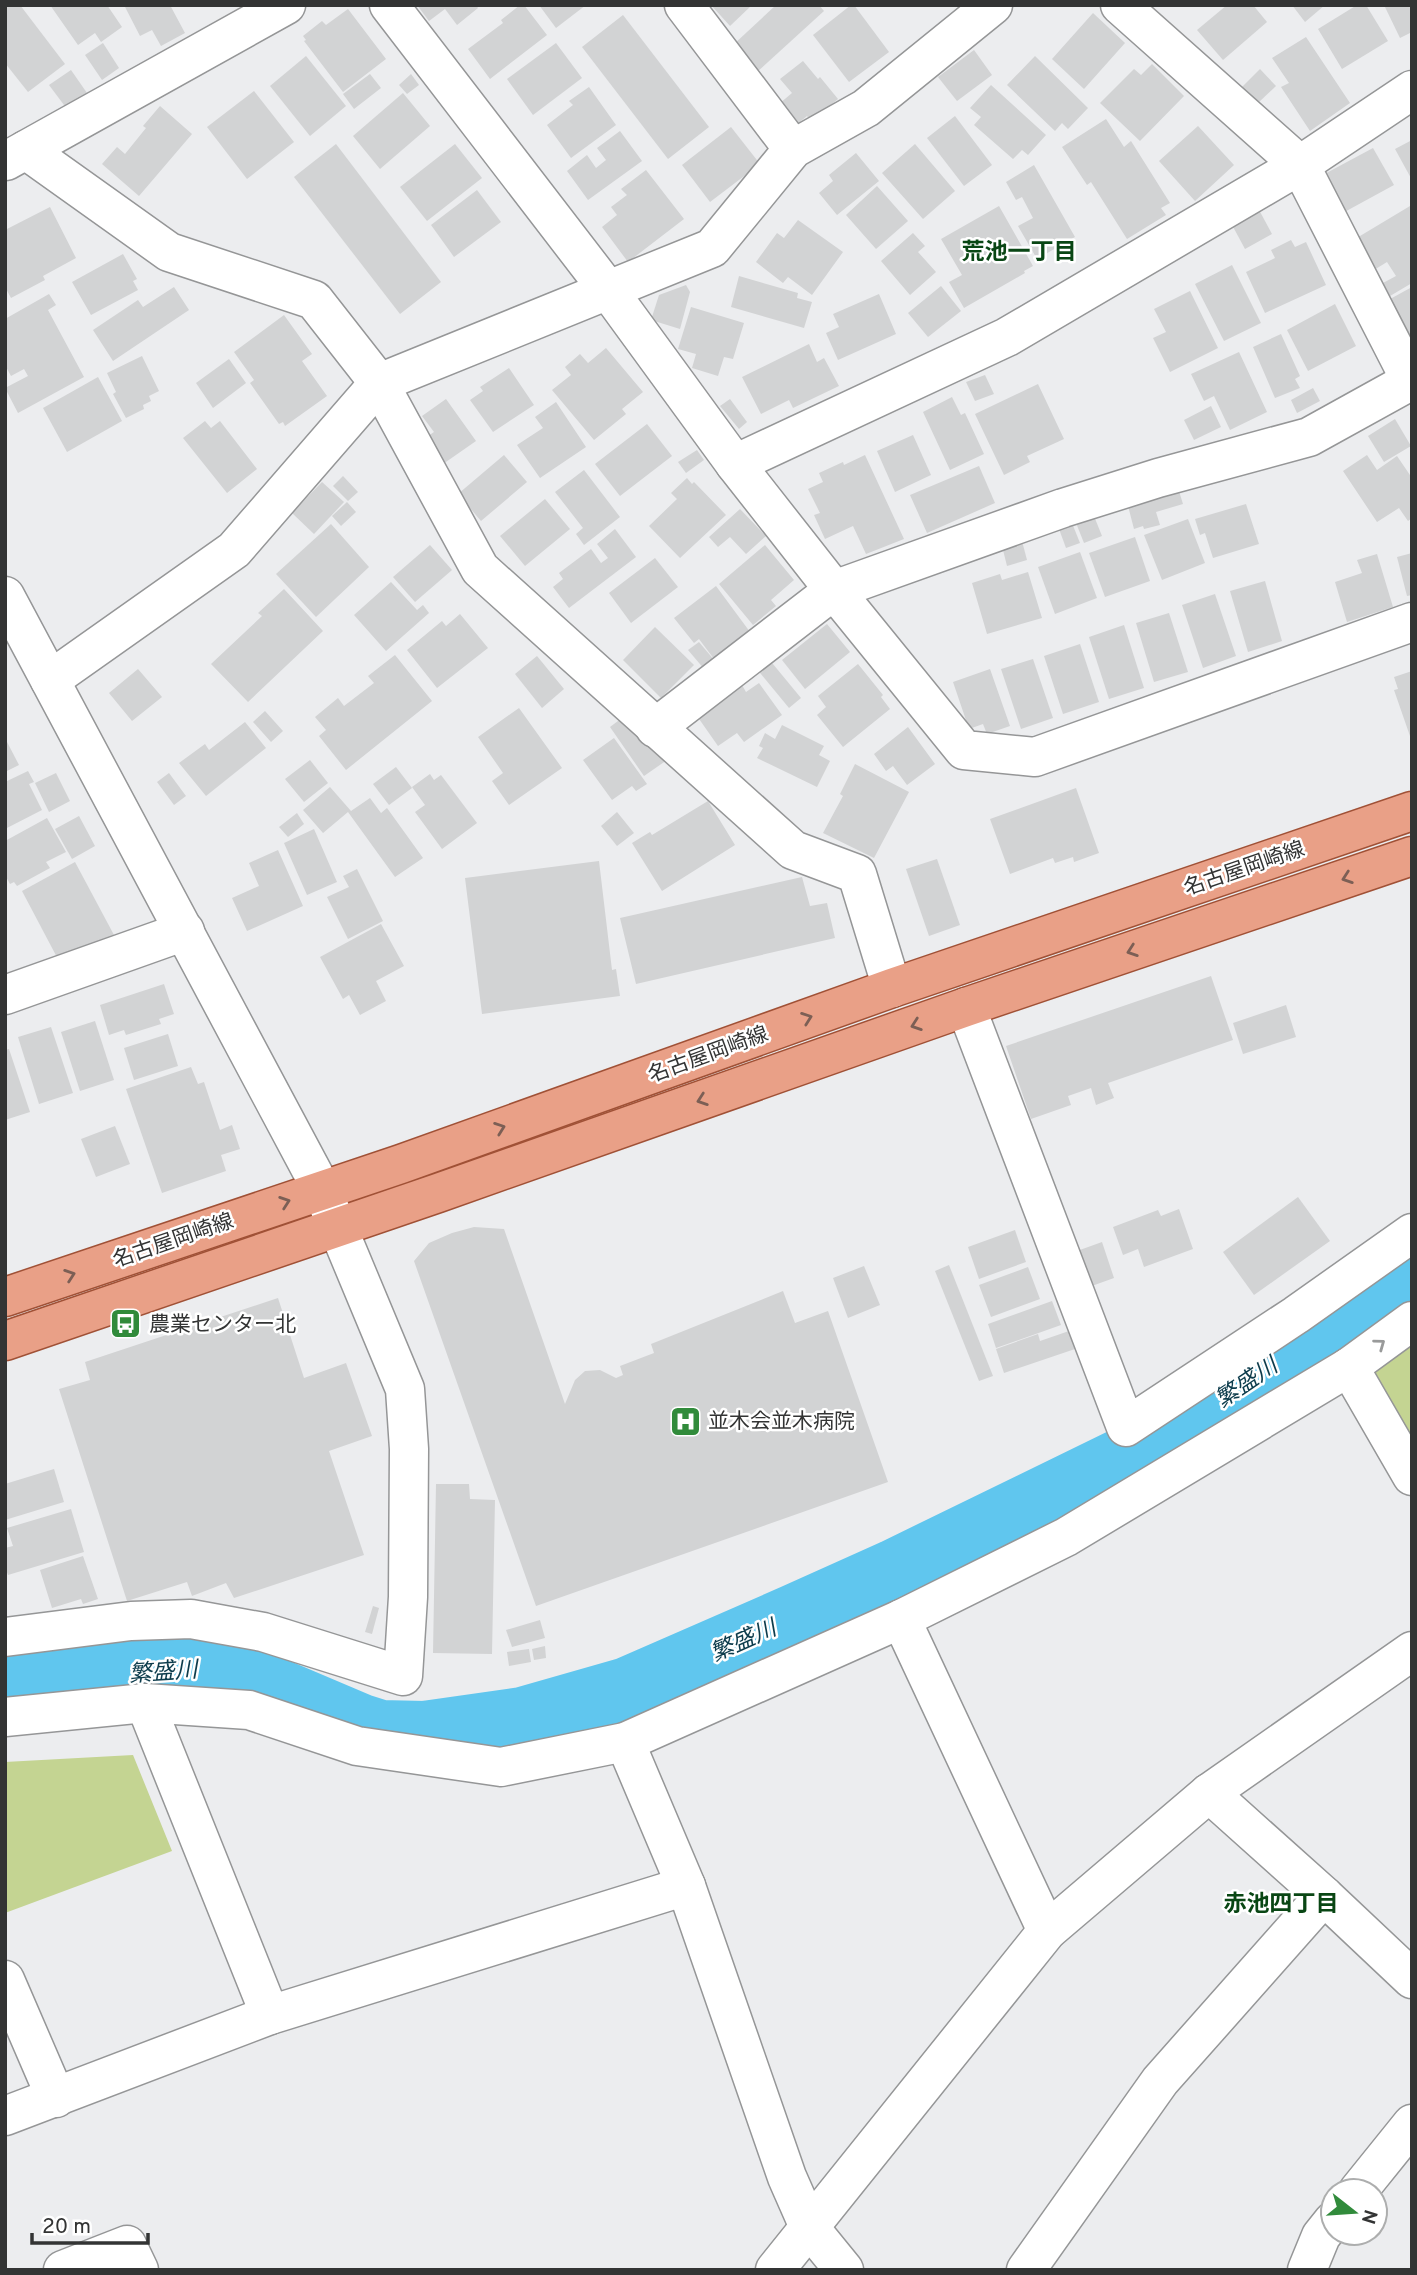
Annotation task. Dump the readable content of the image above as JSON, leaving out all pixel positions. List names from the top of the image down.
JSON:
{
  "streets": {
    "main road": ["名古屋岡崎線"]
  },
  "districts": ["荒池一丁目", "赤池四丁目"],
  "water": ["繁盛川"],
  "places": {
    "bus stop": ["農業センター北"],
    "hospital": ["並木会並木病院"]
  },
  "scale_bar": "20 m",
  "north": "right"
}
